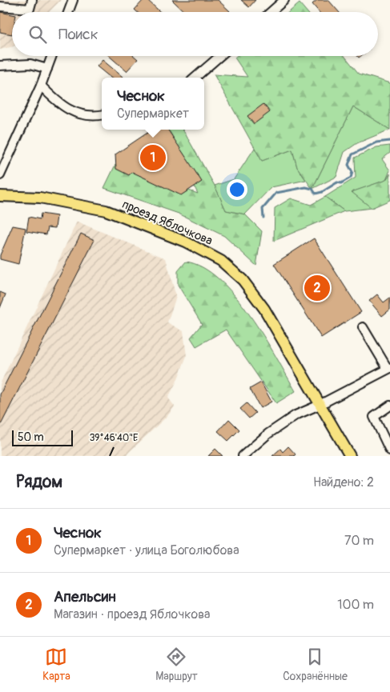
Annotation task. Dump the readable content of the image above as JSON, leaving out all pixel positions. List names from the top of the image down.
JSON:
{
  "streets": {
    "main road": ["проезд Яблочкова"]
  },
  "scale_bar": "50 m",
  "page": {
    "search": "Поиск",
    "popup": ["Чеснок", "Супермаркет"],
    "pins": ["1", "2"],
    "scale": "50 m",
    "heading": ["Рядом", "Найдено: 2"],
    "list": [
      {
        "mark": "1",
        "name": "Чеснок",
        "note": "Супермаркет · улица Боголюбова",
        "value": "70 m"
      },
      {
        "mark": "2",
        "name": "Апельсин",
        "note": "Магазин · проезд Яблочкова",
        "value": "100 m"
      }
    ],
    "nav": ["Карта", "Маршрут", "Сохранённые"]
  },
  "coordinates": ["39°46'40\"E"]
}
